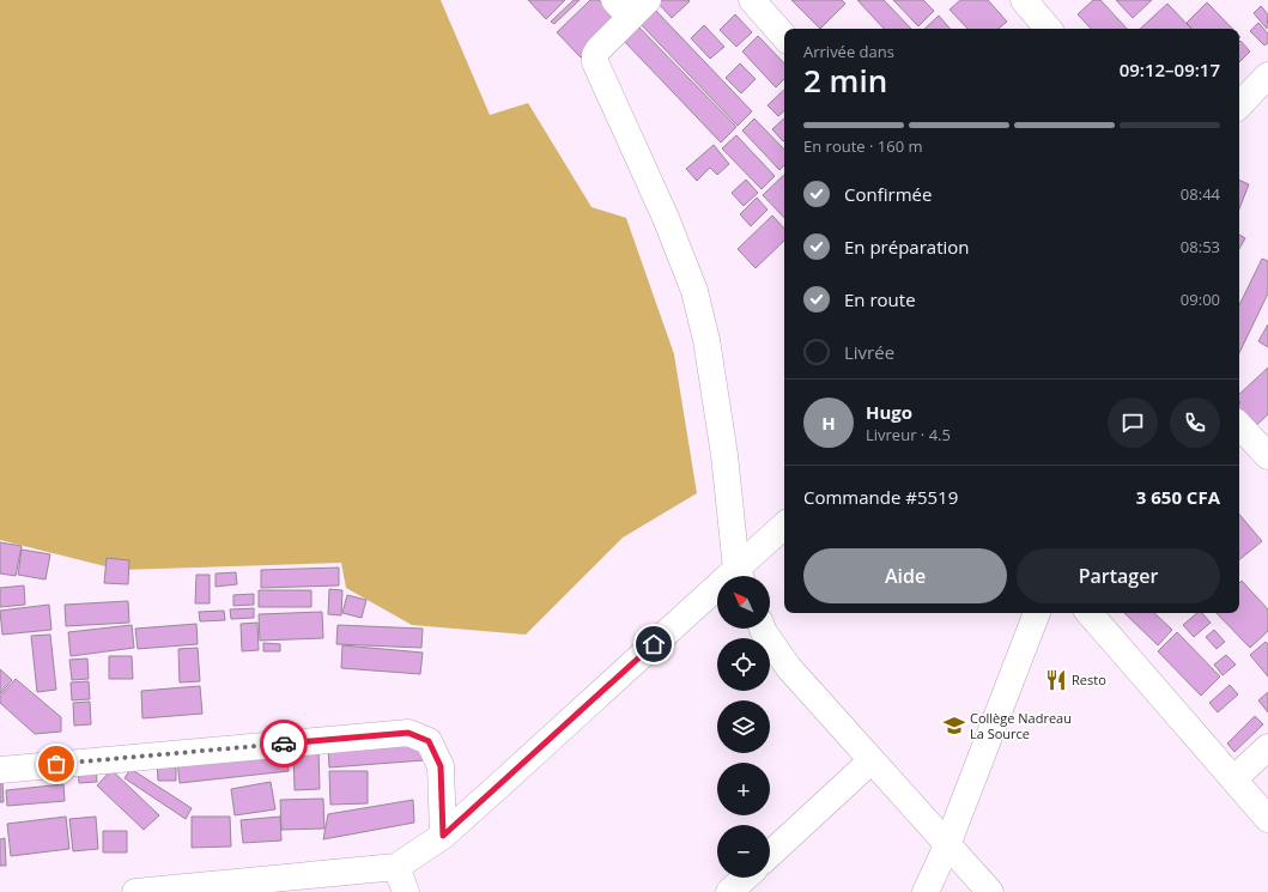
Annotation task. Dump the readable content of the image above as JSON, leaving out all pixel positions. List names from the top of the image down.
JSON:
{
  "places": {
    "restaurant": ["Resto"],
    "school or university": ["Collège Nadreau La Source"]
  },
  "north": "top left",
  "page": {
    "heading": ["2 min", "Arrivée dans", "09:12–09:17"],
    "panel": [
      "Hugo",
      "Livreur · 4.5",
      "Commande #5519",
      "3 650 CFA"
    ],
    "bar": "En route · 160 m",
    "list": [
      ["Confirmée", "08:44"],
      ["En préparation", "08:53"],
      ["En route", "09:00"],
      "Livrée"
    ],
    "round": "H",
    "buttons": ["Aide", "Partager"],
    "map_buttons": ["+", "−"]
  }
}
